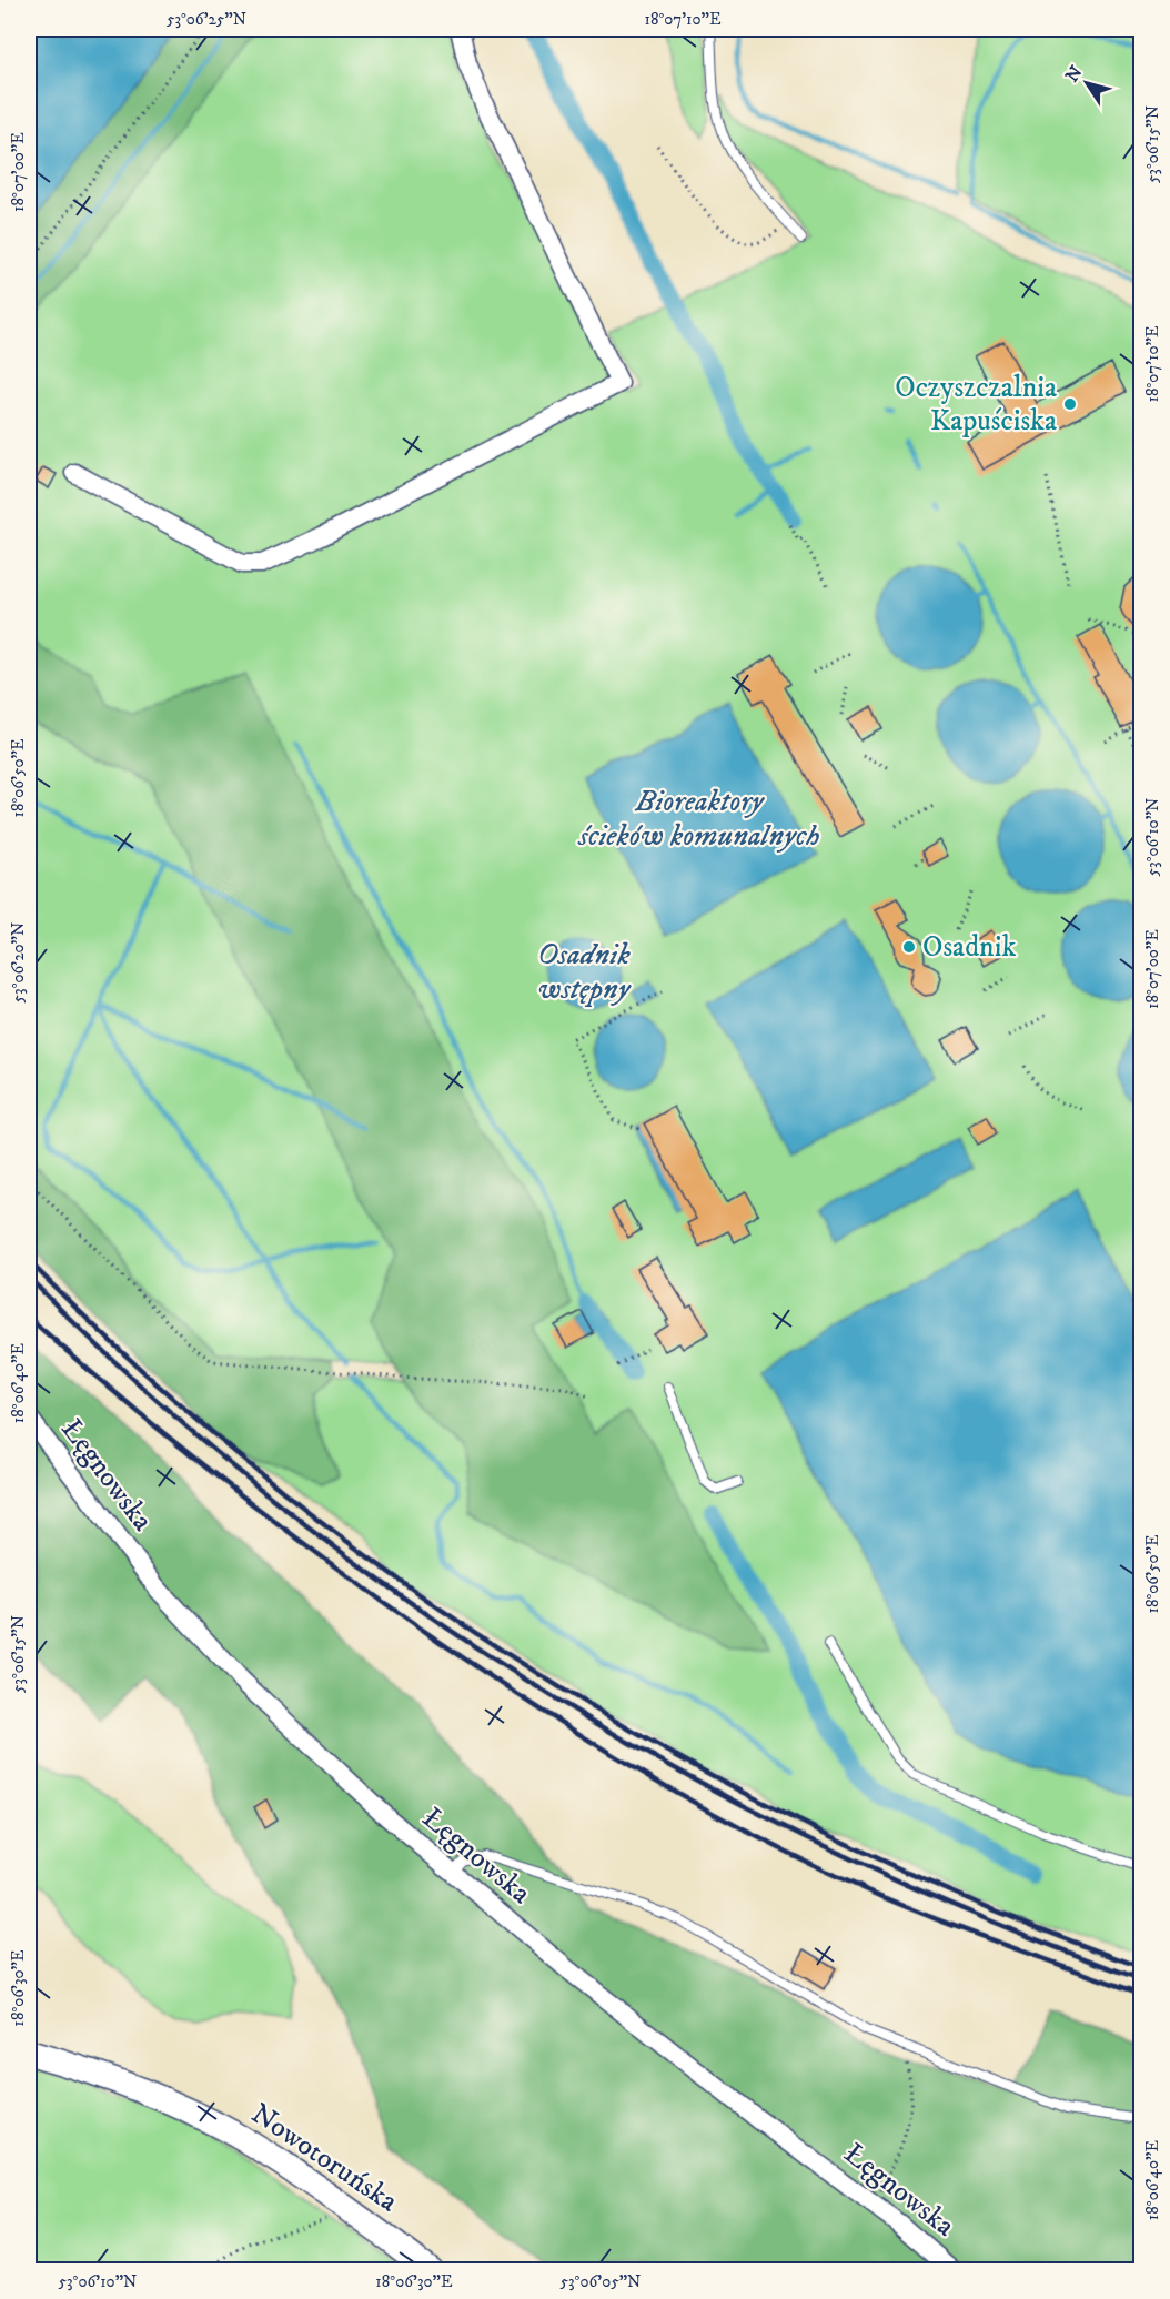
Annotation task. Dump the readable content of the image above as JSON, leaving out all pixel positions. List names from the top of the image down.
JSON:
{
  "streets": {
    "main road": ["Nowotoruńska"],
    "street": ["Łęgnowska"]
  },
  "water": ["Bioreaktory ścieków komunalnych", "Osadnik wstępny"],
  "places": ["Oczyszczalnia Kapuściska", "Osadnik"],
  "north": "top left",
  "coordinates": [
    "53°06'25\"N",
    "18°07'10\"E",
    "53°06'15\"N",
    "18°07'00\"E",
    "18°06'50\"E",
    "53°06'10\"N",
    "53°06'20\"N",
    "18°06'40\"E",
    "18°06'30\"E",
    "53°06'05\"N"
  ]
}
